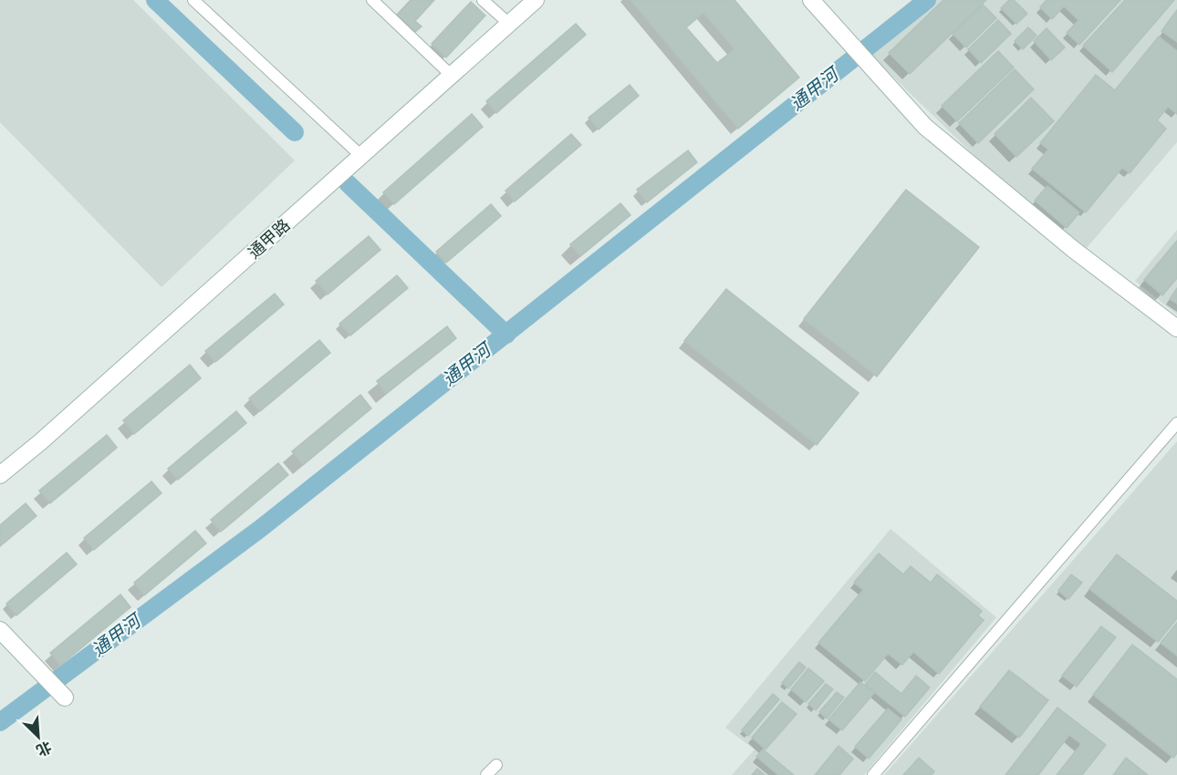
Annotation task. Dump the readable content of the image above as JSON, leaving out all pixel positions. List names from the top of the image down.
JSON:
{
  "streets": {
    "street": ["通甲路"]
  },
  "water": ["通甲河"],
  "north": "bottom right"
}
